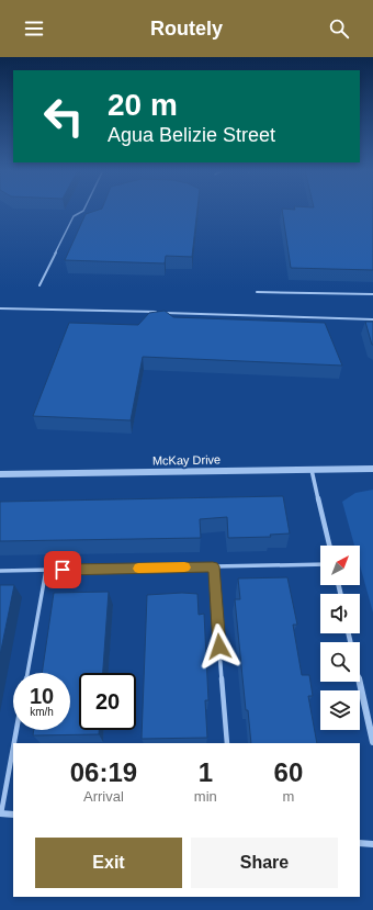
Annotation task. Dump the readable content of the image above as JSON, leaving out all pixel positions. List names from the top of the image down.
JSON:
{
  "streets": {
    "street": ["McKay Drive"]
  },
  "north": "top right",
  "page": {
    "header": "Routely",
    "turn": ["20 m", "Agua Belizie Street"],
    "speed": "10 km/h",
    "limit": "20",
    "eta": [
      "06:19",
      "Arrival",
      "1",
      "min",
      "60",
      "m"
    ],
    "buttons": ["Exit", "Share"]
  }
}
